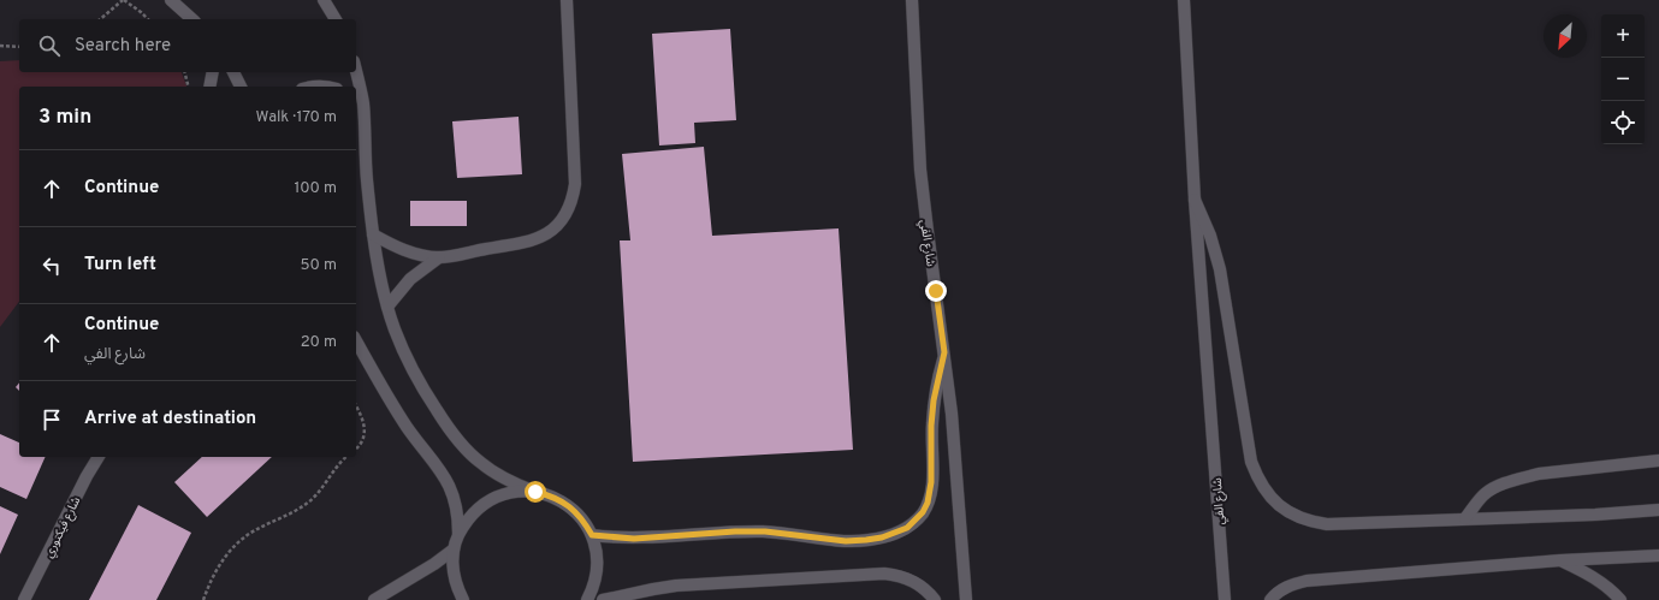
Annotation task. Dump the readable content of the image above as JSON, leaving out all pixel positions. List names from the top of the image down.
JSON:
{
  "streets": {
    "street": ["شارع الفي", "شارع فيكتوري"]
  },
  "north": "bottom left",
  "page": {
    "map_buttons": ["+", "−"],
    "search": "Search here",
    "heading": ["3 min", "Walk · 170 m"],
    "list": [
      ["Continue", "100 m"],
      ["Turn left", "50 m"],
      ["Continue", "شارع الفي", "20 m"],
      "Arrive at destination"
    ]
  }
}
